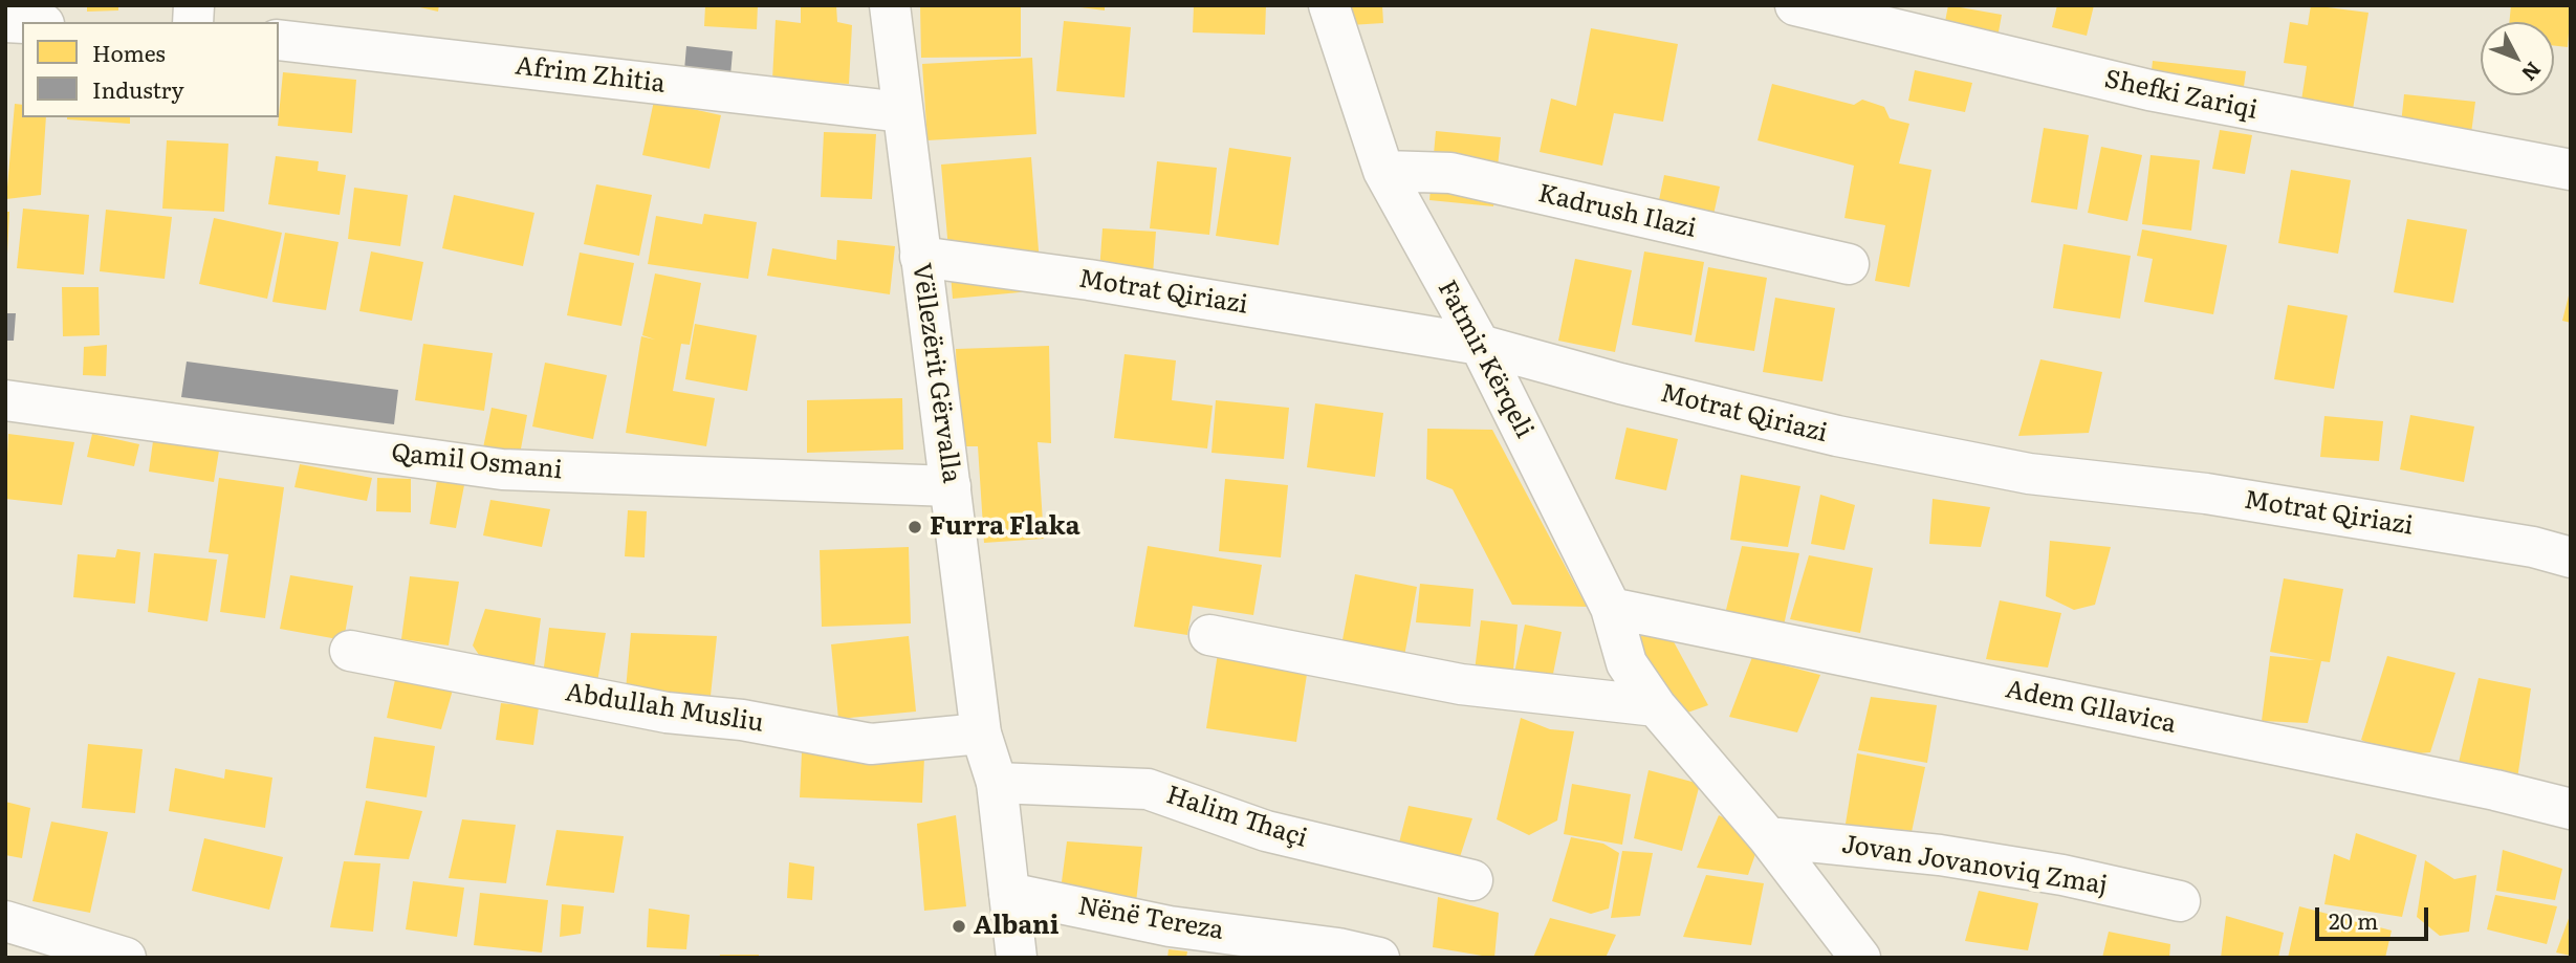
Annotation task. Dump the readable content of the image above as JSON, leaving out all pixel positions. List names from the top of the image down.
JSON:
{
  "streets": {
    "street": [
      "Afrim Zhitia",
      "Shefki Zariqi",
      "Kadrush Ilazi",
      "Motrat Qiriazi",
      "Fatmir Kërqeli",
      "Vëllezërit Gërvalla",
      "Qamil Osmani",
      "Adem Gllavica",
      "Abdullah Musliu",
      "Halim Thaçi",
      "Jovan Jovanoviq Zmaj",
      "Nënë Tereza"
    ]
  },
  "crossings": [
    ["Afrim Zhitia", "Vëllezërit Gërvalla"],
    ["Kadrush Ilazi", "Fatmir Kërqeli"],
    ["Motrat Qiriazi", "Fatmir Kërqeli"],
    ["Motrat Qiriazi", "Vëllezërit Gërvalla"],
    ["Fatmir Kërqeli", "Adem Gllavica"],
    ["Fatmir Kërqeli", "Jovan Jovanoviq Zmaj"],
    ["Vëllezërit Gërvalla", "Qamil Osmani"],
    ["Vëllezërit Gërvalla", "Abdullah Musliu"],
    ["Vëllezërit Gërvalla", "Halim Thaçi"],
    ["Vëllezërit Gërvalla", "Nënë Tereza"]
  ],
  "places": ["Furra Flaka", "Albani"],
  "legend": ["Homes", "Industry"],
  "scale_bar": "20 m",
  "north": "bottom right"
}
